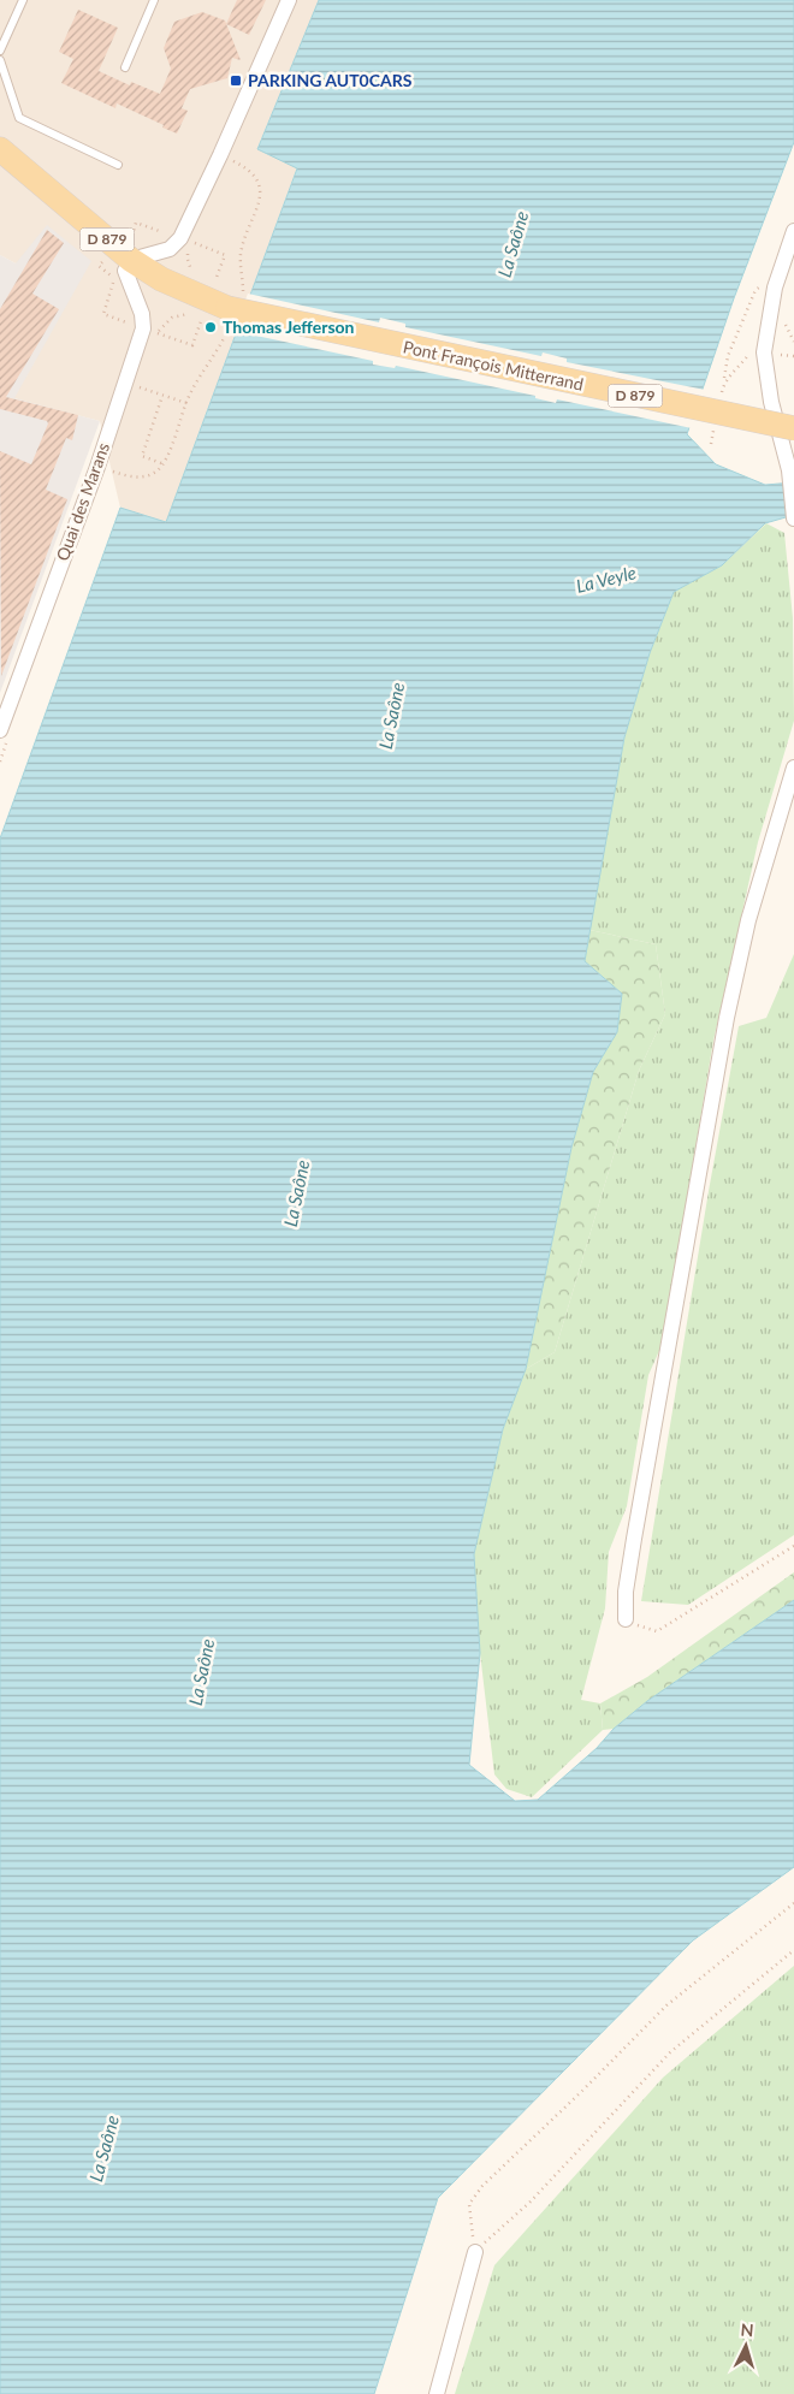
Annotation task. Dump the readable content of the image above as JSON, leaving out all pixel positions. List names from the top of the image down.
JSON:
{
  "streets": {
    "main road": ["D 879", "Pont François Mitterrand"],
    "street": ["Quai des Marans"]
  },
  "crossings": [
    ["D 879", "Pont François Mitterrand"],
    ["D 879", "Quai des Marans"]
  ],
  "water": ["La Saône", "La Veyle"],
  "places": {
    "transit": ["PARKING AUT0CARS"],
    "other": ["Thomas Jefferson"]
  },
  "north": "top"
}
